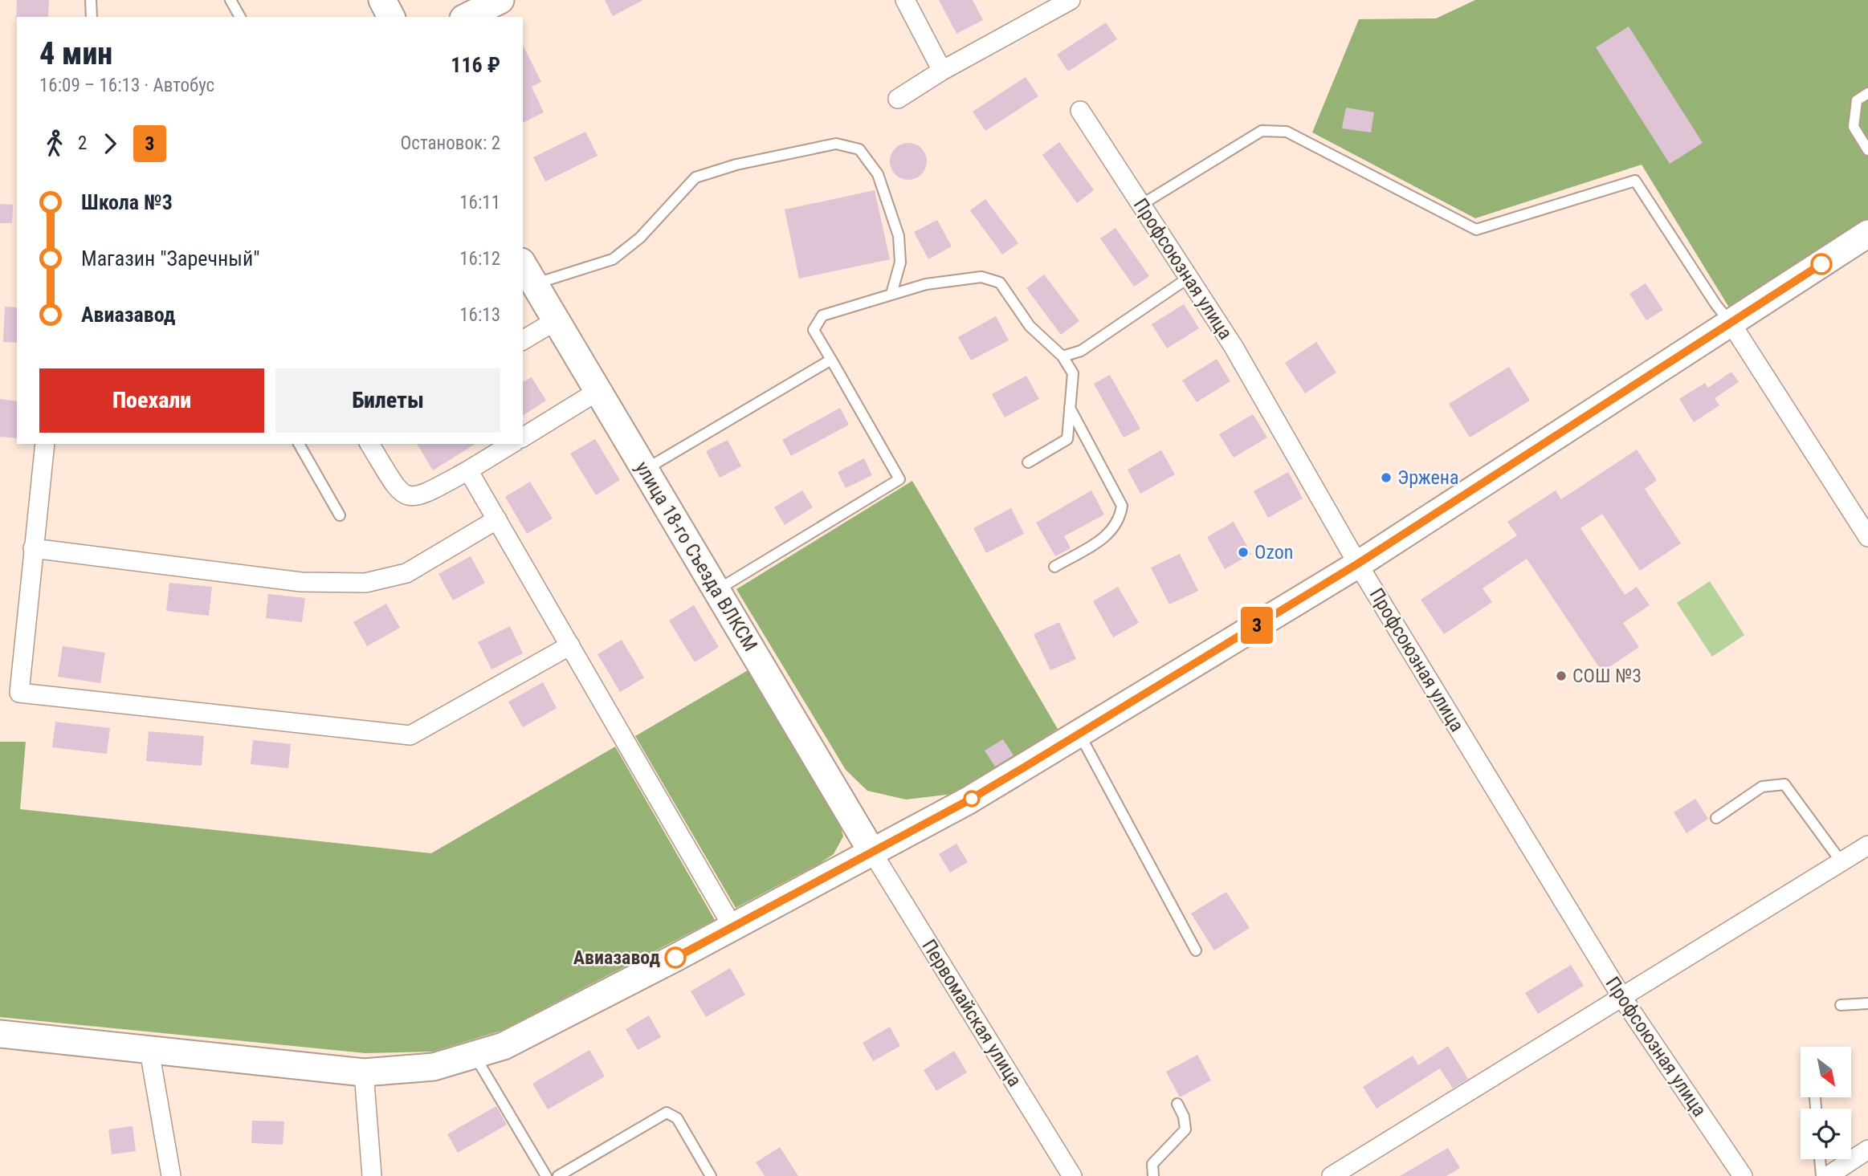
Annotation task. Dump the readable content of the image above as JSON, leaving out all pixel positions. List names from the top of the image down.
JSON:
{
  "streets": {
    "street": ["Профсоюзная улица", "улица 18-го Съезда ВЛКСМ", "Первомайская улица"]
  },
  "crossings": [
    ["улица 18-го Съезда ВЛКСМ", "Первомайская улица"]
  ],
  "places": [
    "Эржена",
    "Ozon",
    "СОШ №3",
    "Авиазавод"
  ],
  "lines": ["bus line 3"],
  "north": "bottom right",
  "page": {
    "on_map": "3",
    "heading": ["4 мин", "16:09 – 16:13 · Автобус", "116 ₽"],
    "legs": ["2", "3", "Остановок: 2"],
    "list": [
      {
        "name": "Школа №3",
        "value": "16:11"
      },
      {
        "name": "Магазин \"Заречный\"",
        "value": "16:12"
      },
      {
        "name": "Авиазавод",
        "value": "16:13"
      }
    ],
    "buttons": ["Поехали", "Билеты"]
  }
}
